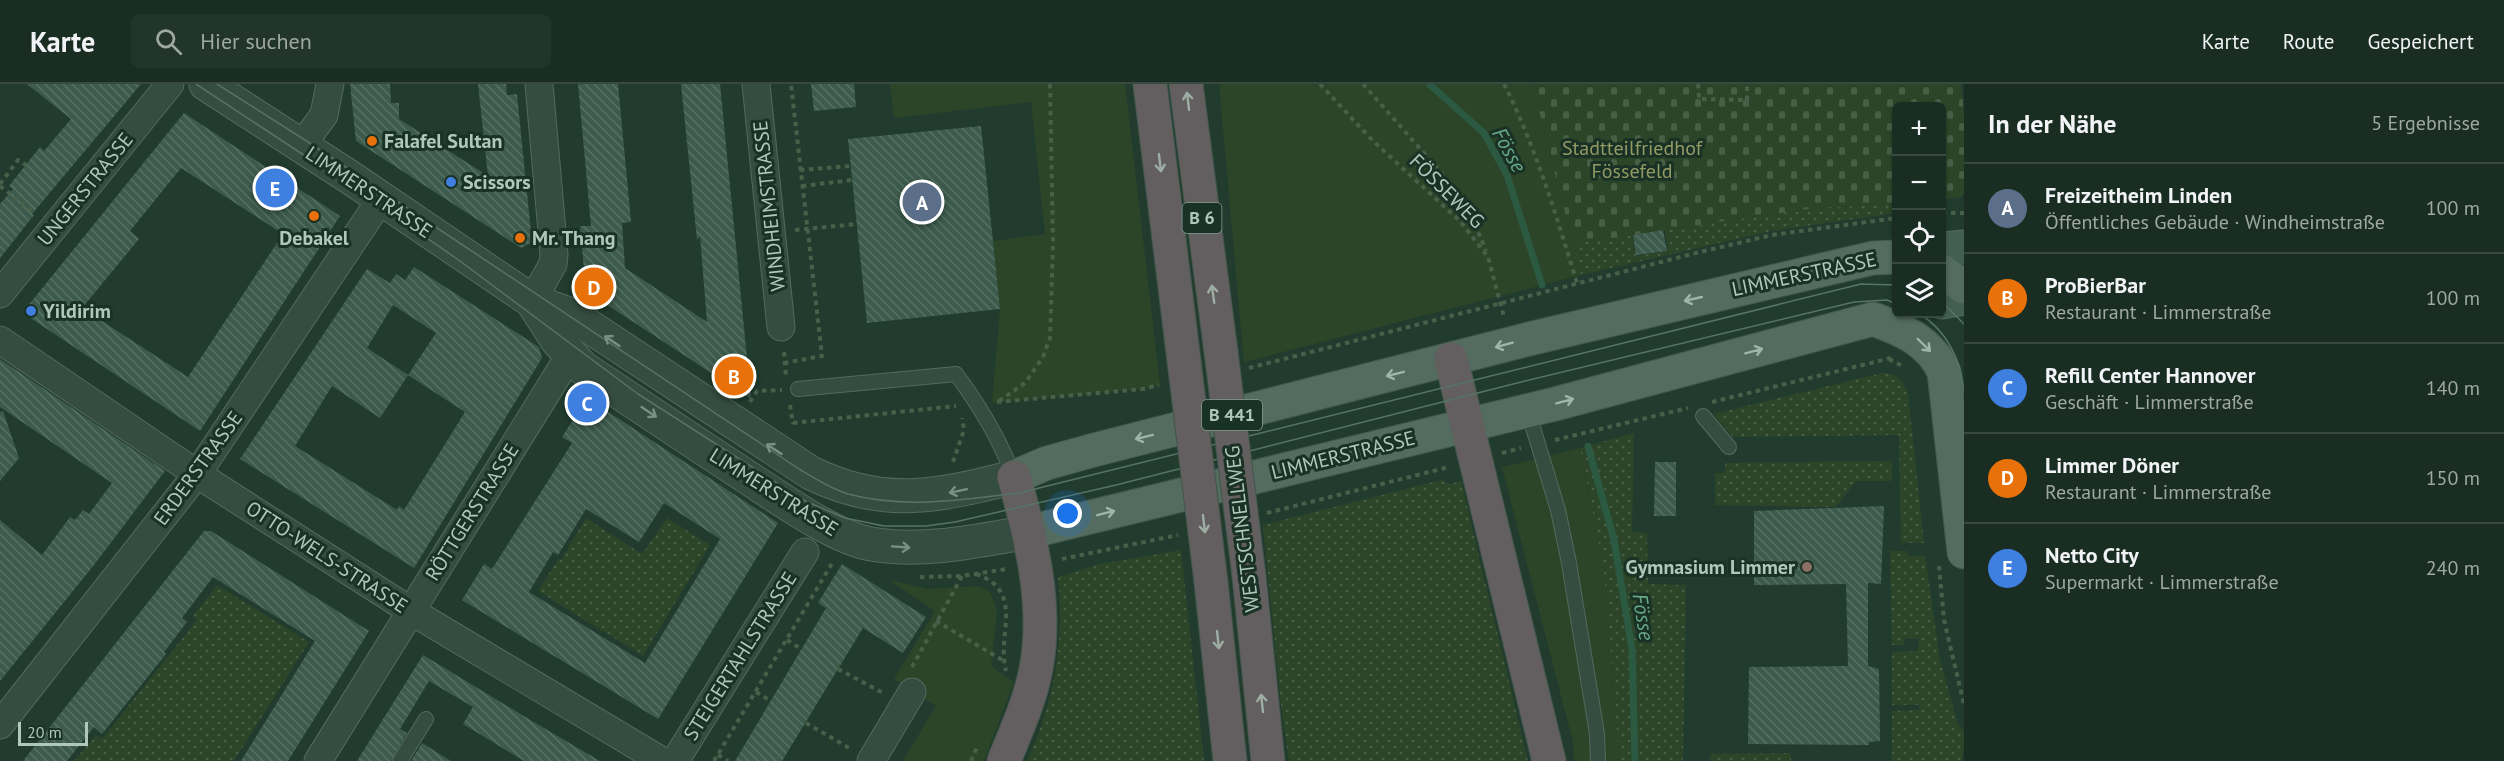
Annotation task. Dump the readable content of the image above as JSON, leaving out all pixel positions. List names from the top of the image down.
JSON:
{
  "streets": {
    "highway": ["B 6", "WESTSCHNELLWEG"],
    "main road": ["LIMMERSTRASSE", "B 441"],
    "street": [
      "UNGERSTRASSE",
      "WINDHEIMSTRASSE",
      "ERDERSTRASSE",
      "RÖTTGERSTRASSE",
      "OTTO-WELS-STRASSE",
      "STEIGERTAHLSTRASSE"
    ],
    "path": ["FÖSSEWEG"]
  },
  "crossings": [
    ["FÖSSEWEG", "LIMMERSTRASSE"],
    ["LIMMERSTRASSE", "ERDERSTRASSE"],
    ["LIMMERSTRASSE", "RÖTTGERSTRASSE"],
    ["ERDERSTRASSE", "OTTO-WELS-STRASSE"],
    ["RÖTTGERSTRASSE", "OTTO-WELS-STRASSE"]
  ],
  "water": ["Fösse"],
  "parks": ["Stadtteilfriedhof Fössefeld"],
  "places": [
    "Falafel Sultan",
    "Scissors",
    "Debakel",
    "Mr. Thang",
    "Yildirim",
    "Gymnasium Limmer"
  ],
  "scale_bar": "20 m",
  "page": {
    "header": "Karte",
    "search": "Hier suchen",
    "nav": ["Karte", "Route", "Gespeichert"],
    "heading": ["In der Nähe", "5 Ergebnisse"],
    "map_buttons": ["+", "−"],
    "list": [
      {
        "mark": "A",
        "name": "Freizeitheim Linden",
        "note": "Öffentliches Gebäude · Windheimstraße",
        "value": "100 m"
      },
      {
        "mark": "B",
        "name": "ProBierBar",
        "note": "Restaurant · Limmerstraße",
        "value": "100 m"
      },
      {
        "mark": "C",
        "name": "Refill Center Hannover",
        "note": "Geschäft · Limmerstraße",
        "value": "140 m"
      },
      {
        "mark": "D",
        "name": "Limmer Döner",
        "note": "Restaurant · Limmerstraße",
        "value": "150 m"
      },
      {
        "mark": "E",
        "name": "Netto City",
        "note": "Supermarkt · Limmerstraße",
        "value": "240 m"
      }
    ],
    "pins": [
      "E",
      "A",
      "D",
      "B",
      "C"
    ],
    "scale": "20 m"
  }
}
